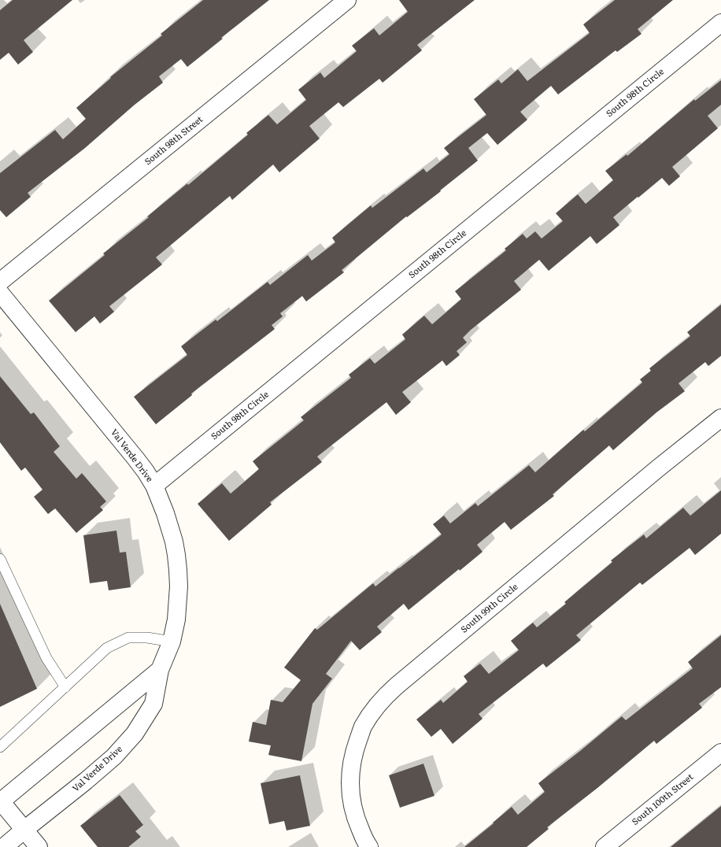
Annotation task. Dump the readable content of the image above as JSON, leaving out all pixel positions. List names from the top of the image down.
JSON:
{
  "streets": {
    "street": [
      "South 98th Circle",
      "South 98th Street",
      "Val Verde Drive",
      "South 99th Circle",
      "South 100th Street"
    ]
  },
  "crossings": [
    ["South 98th Circle", "Val Verde Drive"]
  ]
}
